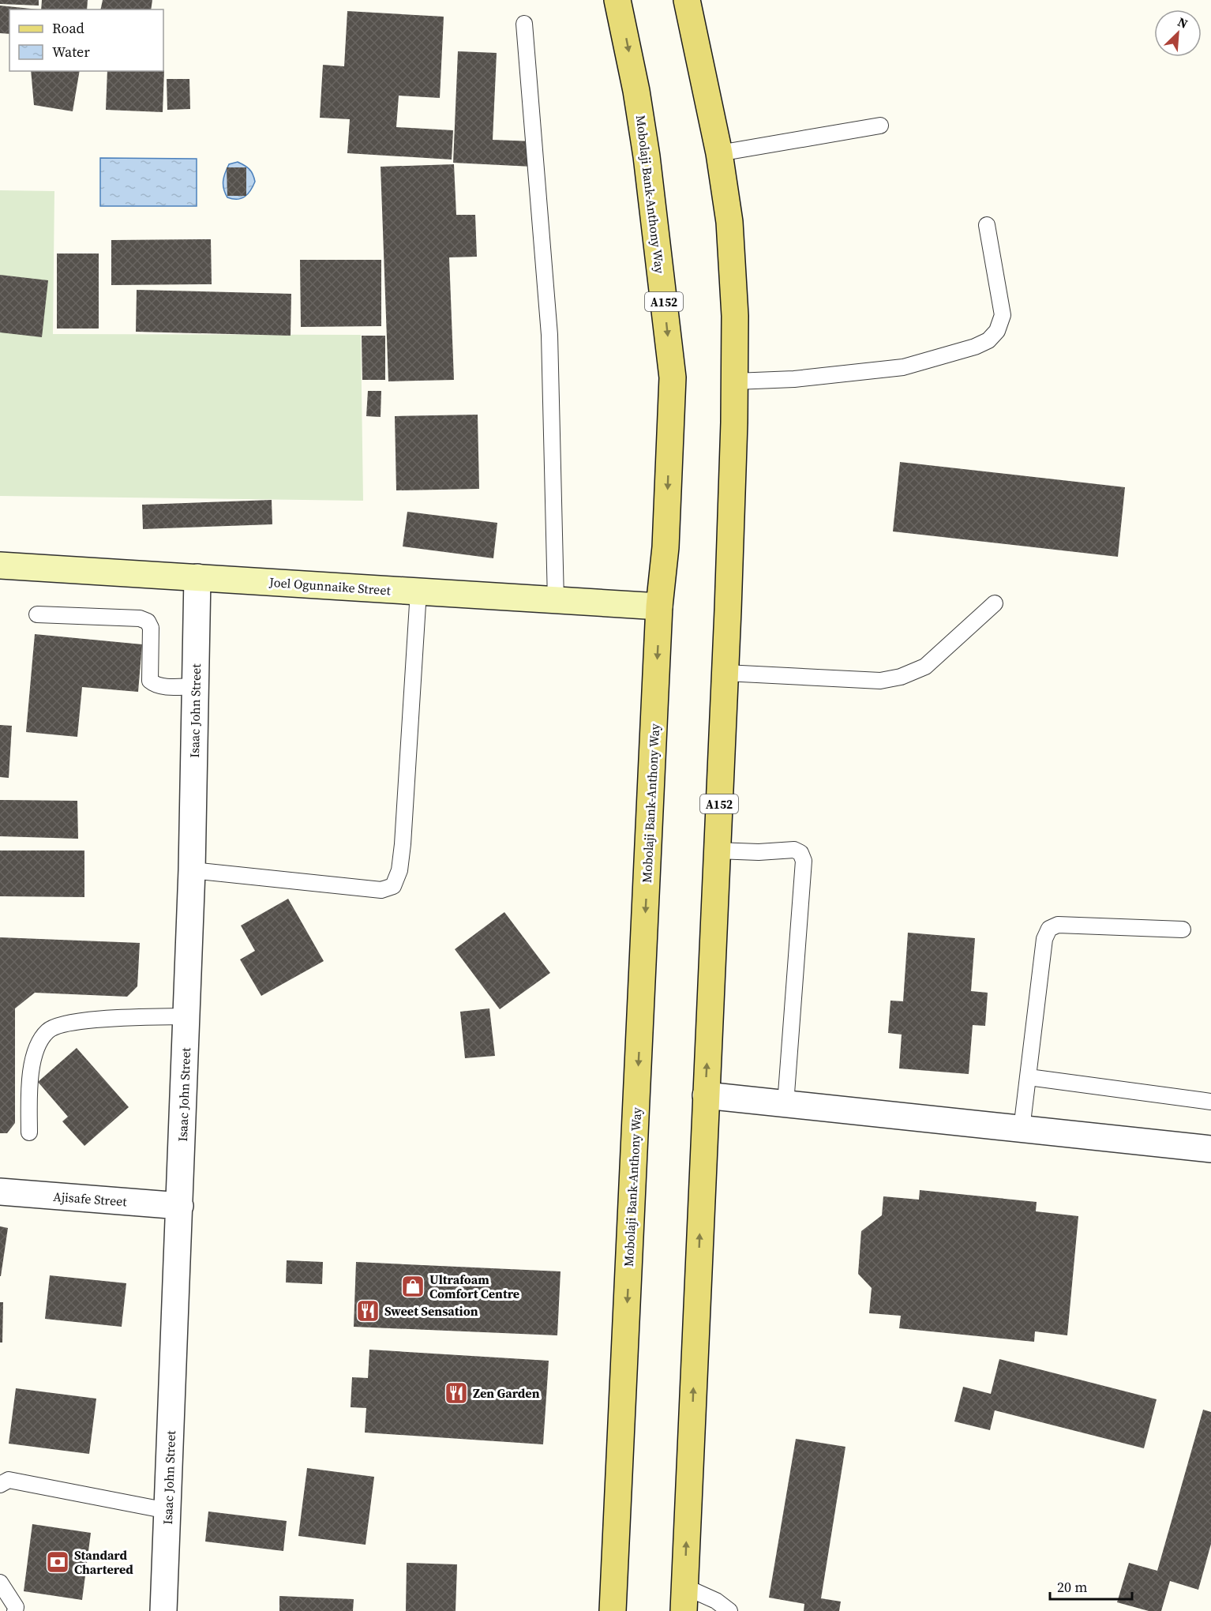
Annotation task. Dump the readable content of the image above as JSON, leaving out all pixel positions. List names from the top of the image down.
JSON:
{
  "streets": {
    "main road": ["Mobolaji Bank-Anthony Way", "A152"],
    "street": ["Joel Ogunnaike Street", "Isaac John Street", "Ajisafe Street"]
  },
  "crossings": [
    ["Mobolaji Bank-Anthony Way", "Joel Ogunnaike Street"],
    ["Joel Ogunnaike Street", "Isaac John Street"],
    ["Isaac John Street", "Ajisafe Street"]
  ],
  "places": {
    "shop": ["Ultrafoam Comfort Centre"],
    "restaurant": ["Sweet Sensation", "Zen Garden"],
    "bank": ["Standard Chartered"]
  },
  "legend": ["Road", "Water"],
  "scale_bar": "20 m",
  "north": "top right"
}
